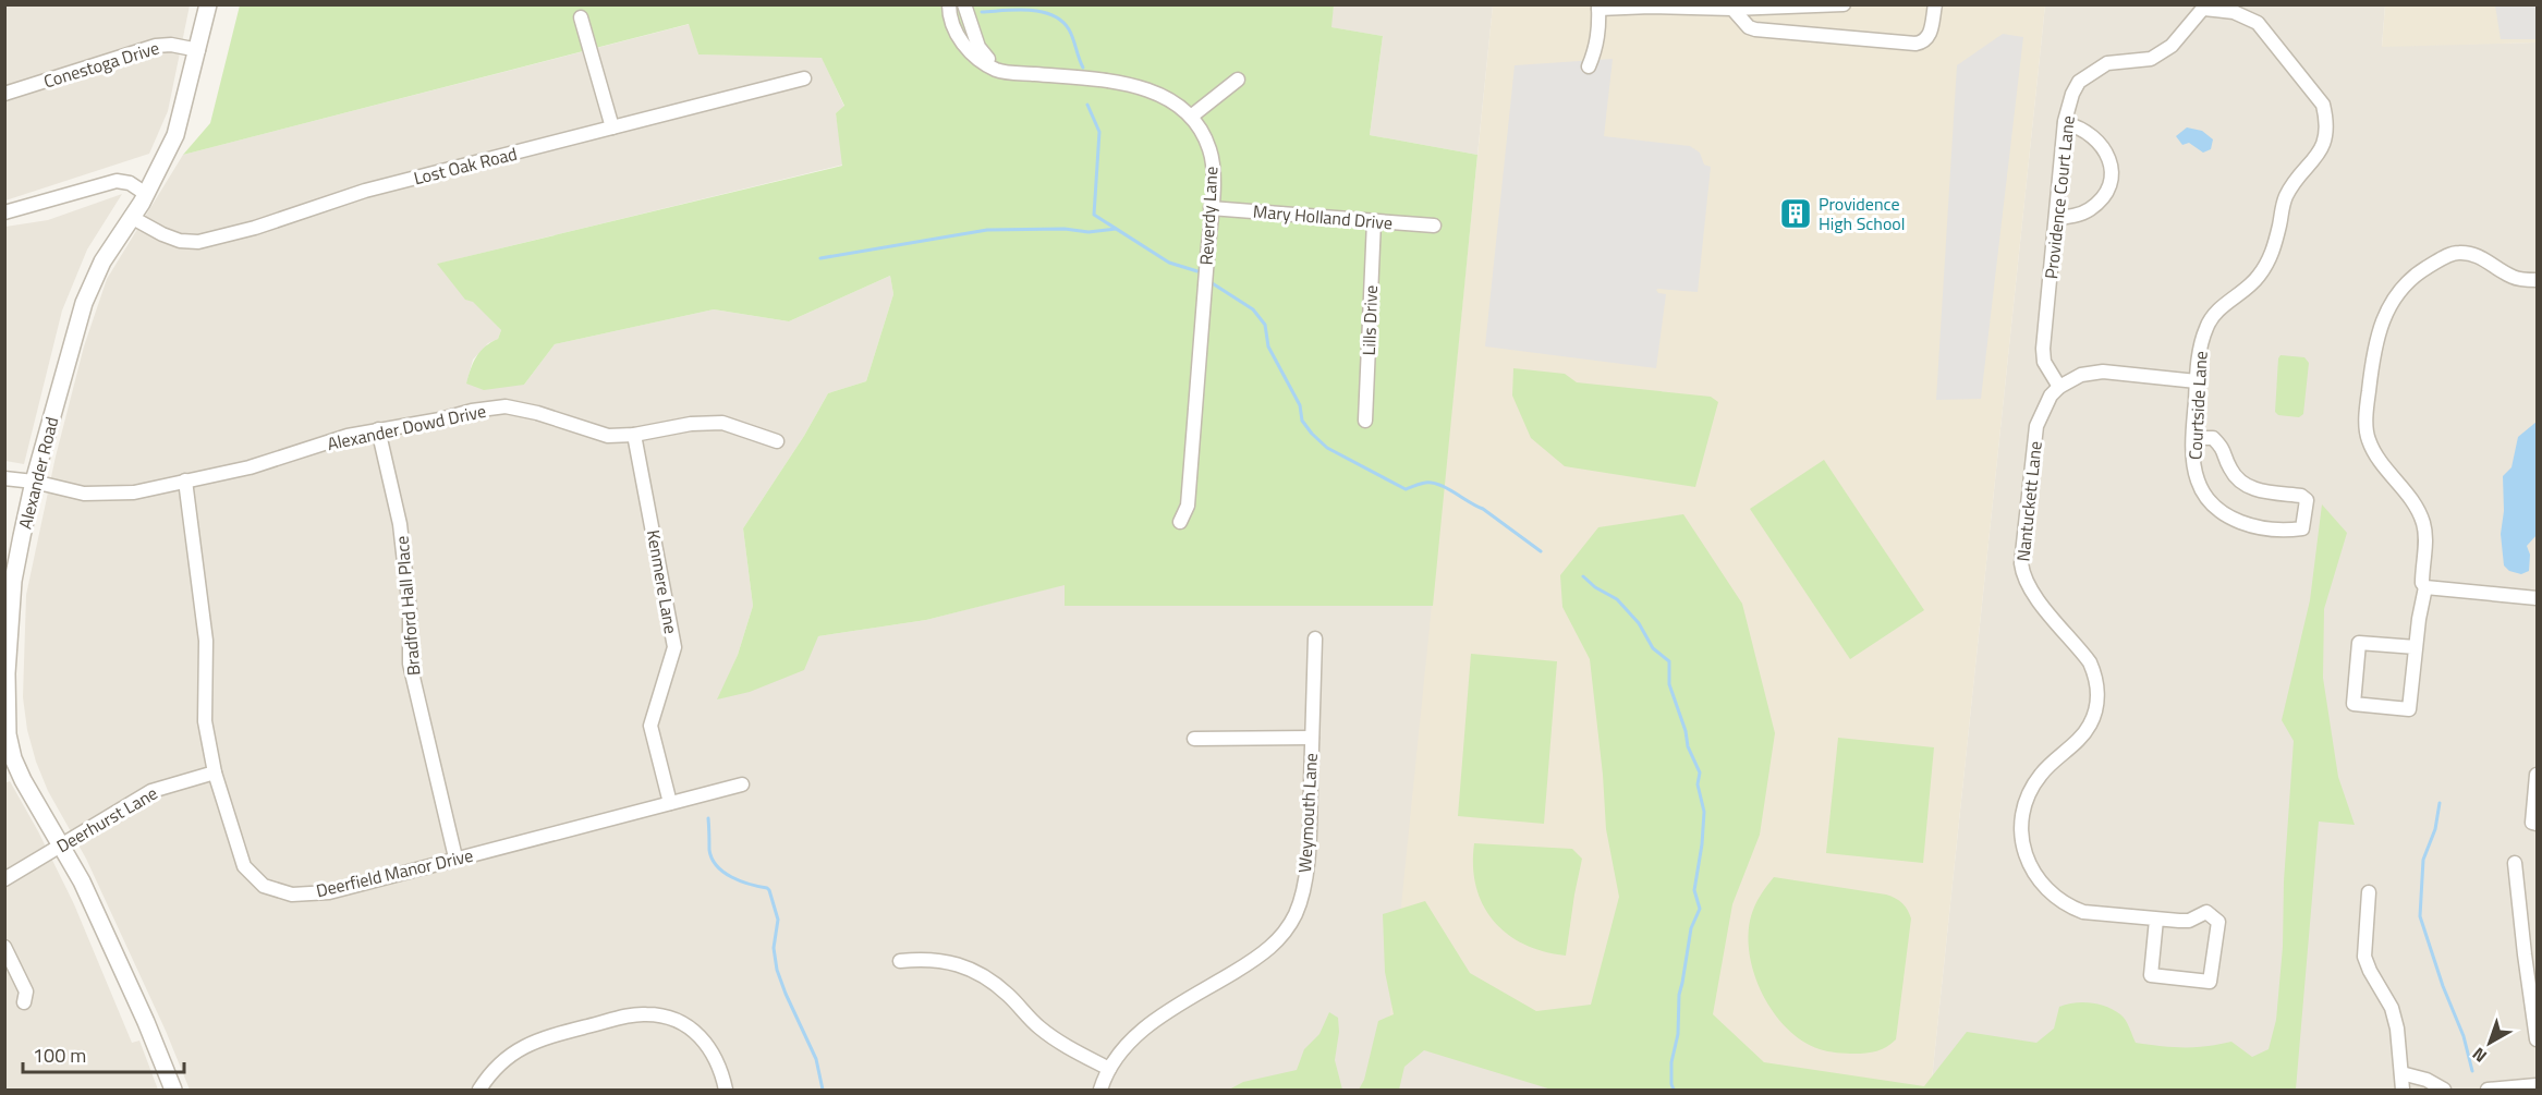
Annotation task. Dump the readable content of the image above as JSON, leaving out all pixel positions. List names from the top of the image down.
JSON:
{
  "streets": {
    "street": [
      "Conestoga Drive",
      "Lost Oak Road",
      "Providence Court Lane",
      "Reverdy Lane",
      "Mary Holland Drive",
      "Lills Drive",
      "Courtside Lane",
      "Alexander Dowd Drive",
      "Alexander Road",
      "Nantuckett Lane",
      "Kenmere Lane",
      "Bradford Hall Place",
      "Weymouth Lane",
      "Deerhurst Lane",
      "Deerfield Manor Drive"
    ]
  },
  "crossings": [
    ["Conestoga Drive", "Alexander Road"],
    ["Lost Oak Road", "Alexander Road"],
    ["Providence Court Lane", "Courtside Lane"],
    ["Providence Court Lane", "Nantuckett Lane"],
    ["Reverdy Lane", "Mary Holland Drive"],
    ["Mary Holland Drive", "Lills Drive"],
    ["Alexander Dowd Drive", "Alexander Road"],
    ["Alexander Dowd Drive", "Kenmere Lane"],
    ["Alexander Dowd Drive", "Bradford Hall Place"],
    ["Alexander Dowd Drive", "Deerfield Manor Drive"],
    ["Alexander Road", "Deerhurst Lane"],
    ["Kenmere Lane", "Deerfield Manor Drive"],
    ["Bradford Hall Place", "Deerfield Manor Drive"],
    ["Deerhurst Lane", "Deerfield Manor Drive"]
  ],
  "places": {
    "building": ["Providence High School"]
  },
  "scale_bar": "100 m",
  "north": "bottom left"
}
